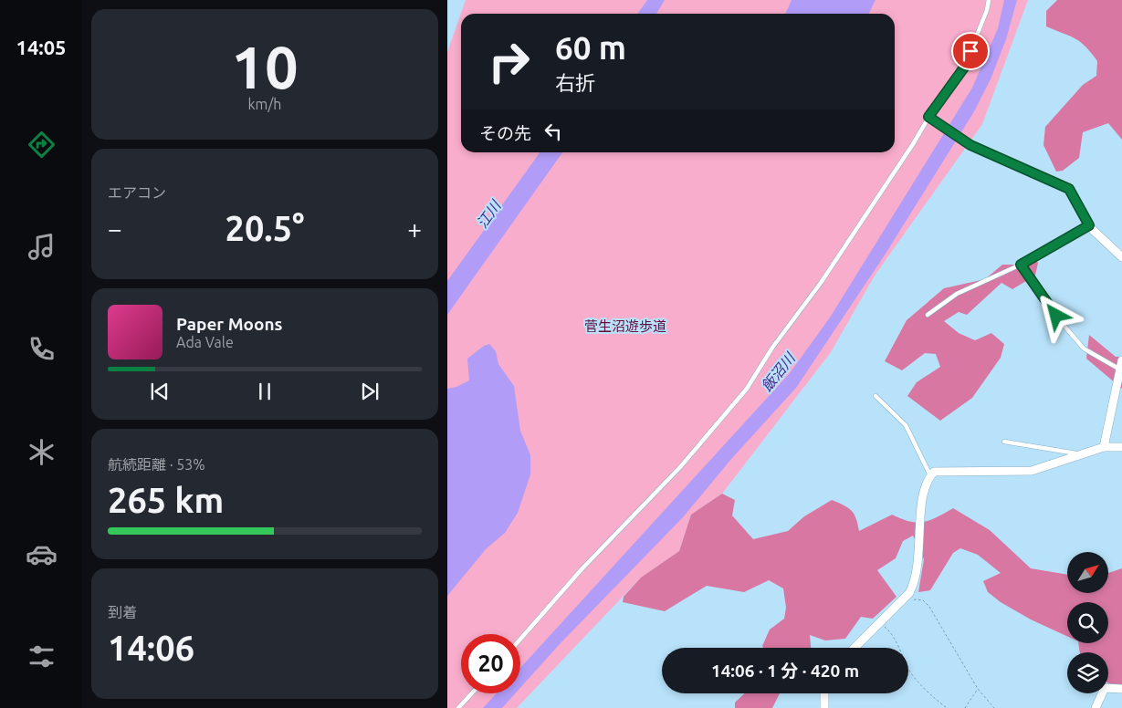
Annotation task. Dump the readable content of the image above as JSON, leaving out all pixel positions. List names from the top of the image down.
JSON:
{
  "water": ["江川", "飯沼川"],
  "parks": ["菅生沼遊歩道"],
  "north": "top right",
  "page": {
    "tabs": "14:05",
    "tile": [
      ["10", "km/h"],
      "エアコン",
      ["航続距離 · 53%", "265 km"],
      ["到着", "14:06"]
    ],
    "turn": ["60 m", "右折"],
    "then": "その先",
    "heat": ["−", "20.5°", "+"],
    "song": ["Paper Moons", "Ada Vale"],
    "limit": "20",
    "trip": "14:06 · 1 分 · 420 m"
  }
}
